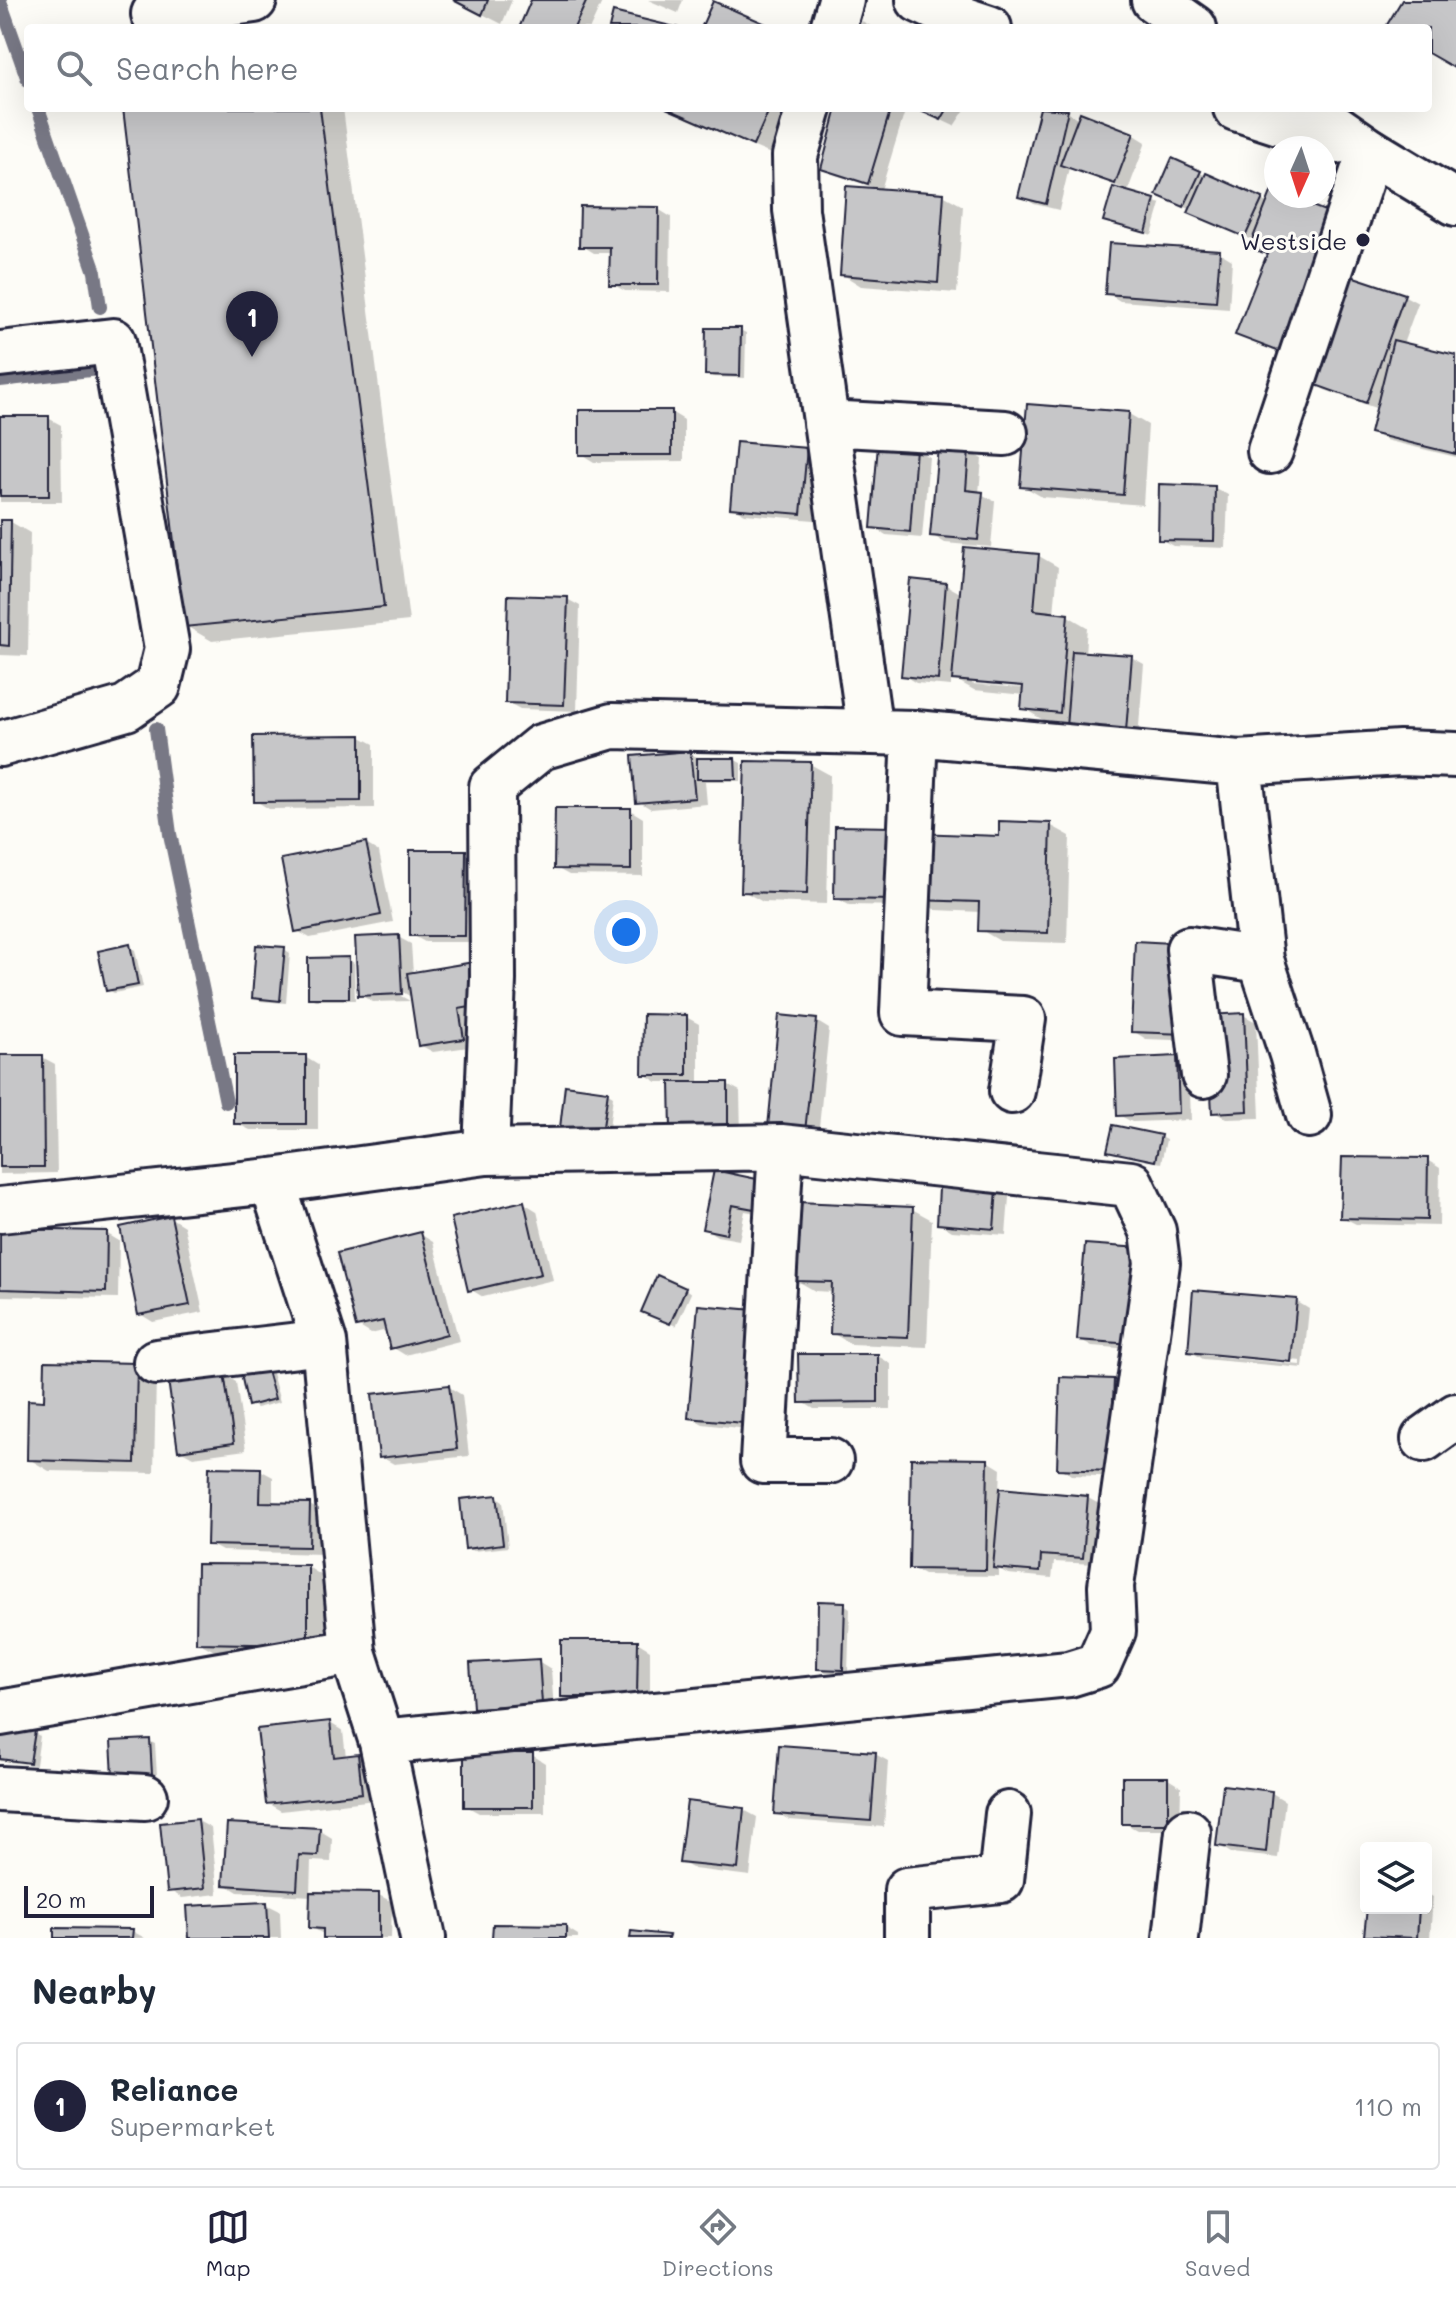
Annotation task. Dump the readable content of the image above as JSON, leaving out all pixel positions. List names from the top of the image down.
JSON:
{
  "places": ["Westside"],
  "scale_bar": "20 m",
  "north": "bottom",
  "page": {
    "search": "Search here",
    "pins": "1",
    "scale": "20 m",
    "heading": "Nearby",
    "list": [
      {
        "mark": "1",
        "name": "Reliance",
        "note": "Supermarket",
        "value": "110 m"
      }
    ],
    "nav": ["Map", "Directions", "Saved"]
  }
}
